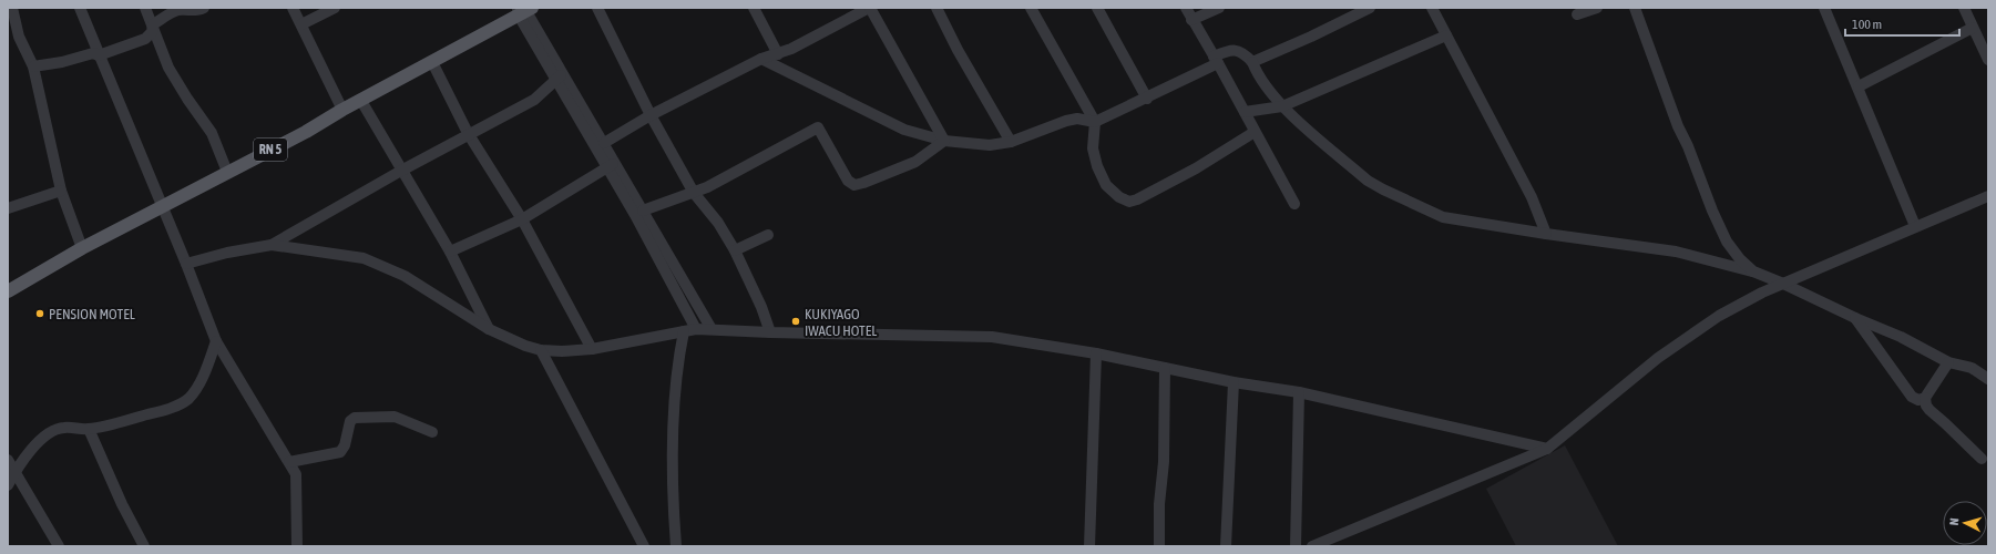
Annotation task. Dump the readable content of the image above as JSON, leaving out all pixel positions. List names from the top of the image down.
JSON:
{
  "streets": {
    "main road": ["RN 5"]
  },
  "places": ["PENSION MOTEL", "KUKIYAGO IWACU HOTEL"],
  "scale_bar": "100 m",
  "north": "left"
}
